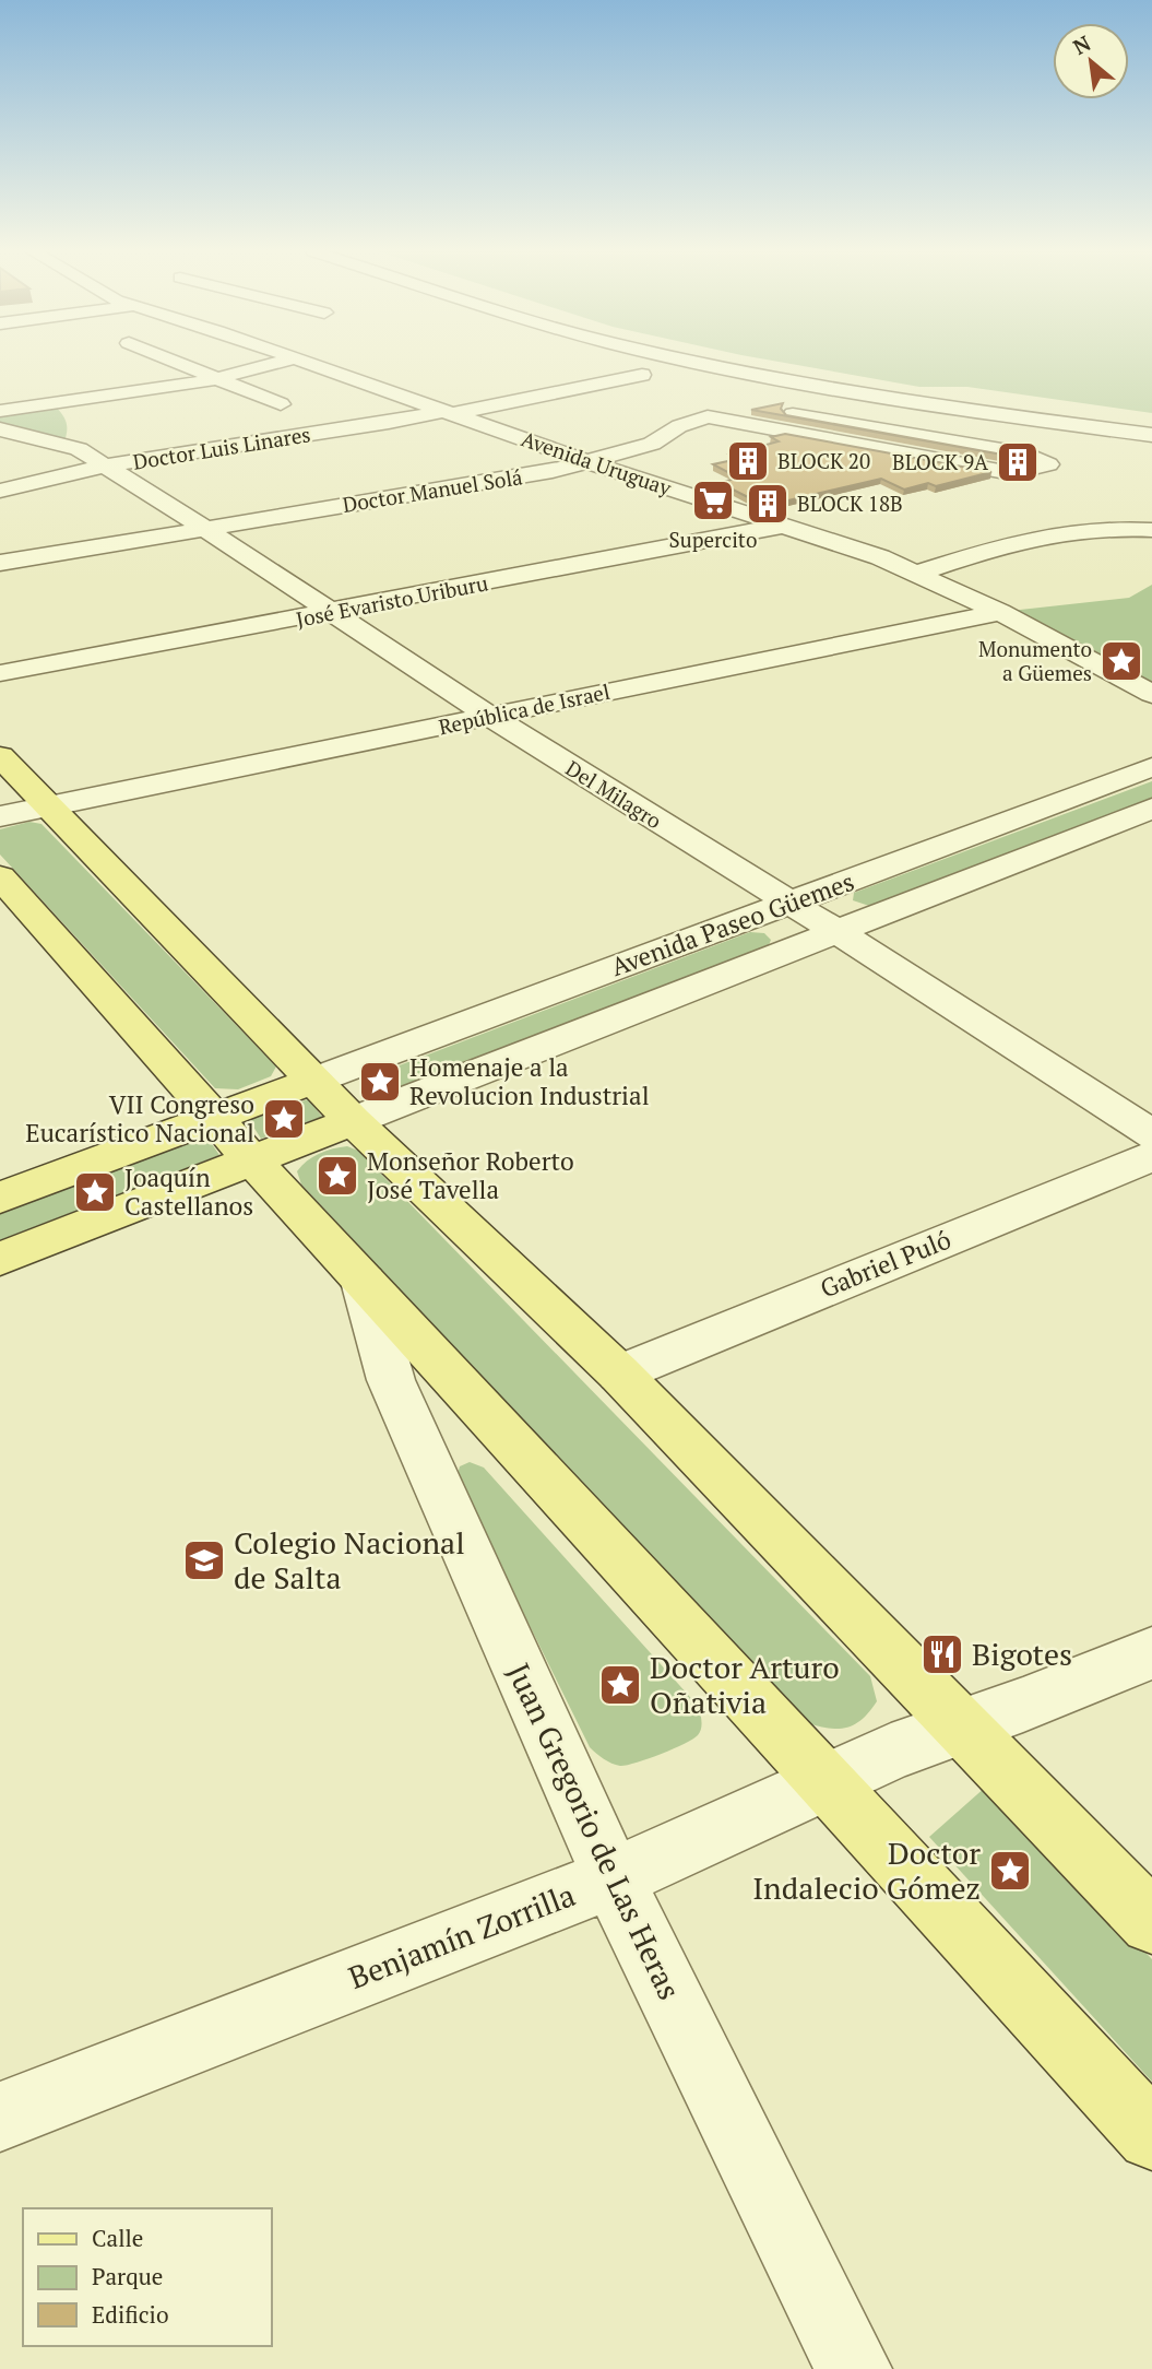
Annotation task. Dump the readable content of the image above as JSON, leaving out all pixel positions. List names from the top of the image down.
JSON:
{
  "streets": {
    "street": [
      "Doctor Luis Linares",
      "Avenida Uruguay",
      "Doctor Manuel Solá",
      "José Evaristo Uriburu",
      "República de Israel",
      "Del Milagro",
      "Avenida Paseo Güemes",
      "Gabriel Puló",
      "Juan Gregorio de Las Heras",
      "Benjamín Zorrilla"
    ]
  },
  "crossings": [
    ["Doctor Luis Linares", "Avenida Uruguay"],
    ["Doctor Luis Linares", "Del Milagro"],
    ["Avenida Uruguay", "Doctor Manuel Solá"],
    ["Avenida Uruguay", "José Evaristo Uriburu"],
    ["Avenida Uruguay", "República de Israel"],
    ["Doctor Manuel Solá", "Del Milagro"],
    ["José Evaristo Uriburu", "Del Milagro"],
    ["República de Israel", "Del Milagro"],
    ["Del Milagro", "Avenida Paseo Güemes"],
    ["Juan Gregorio de Las Heras", "Benjamín Zorrilla"]
  ],
  "places": {
    "building": ["BLOCK 20", "BLOCK 9A", "BLOCK 18B"],
    "supermarket": ["Supercito"],
    "place": [
      "Monumento a Güemes",
      "Homenaje a la Revolucion Industrial",
      "VII Congreso Eucarístico Nacional",
      "Monseñor Roberto José Tavella",
      "Joaquín Castellanos",
      "Doctor Arturo Oñativia",
      "Doctor Indalecio Gómez"
    ],
    "school or university": ["Colegio Nacional de Salta"],
    "restaurant": ["Bigotes"]
  },
  "legend": ["Calle", "Parque", "Edificio"],
  "north": "top left"
}
